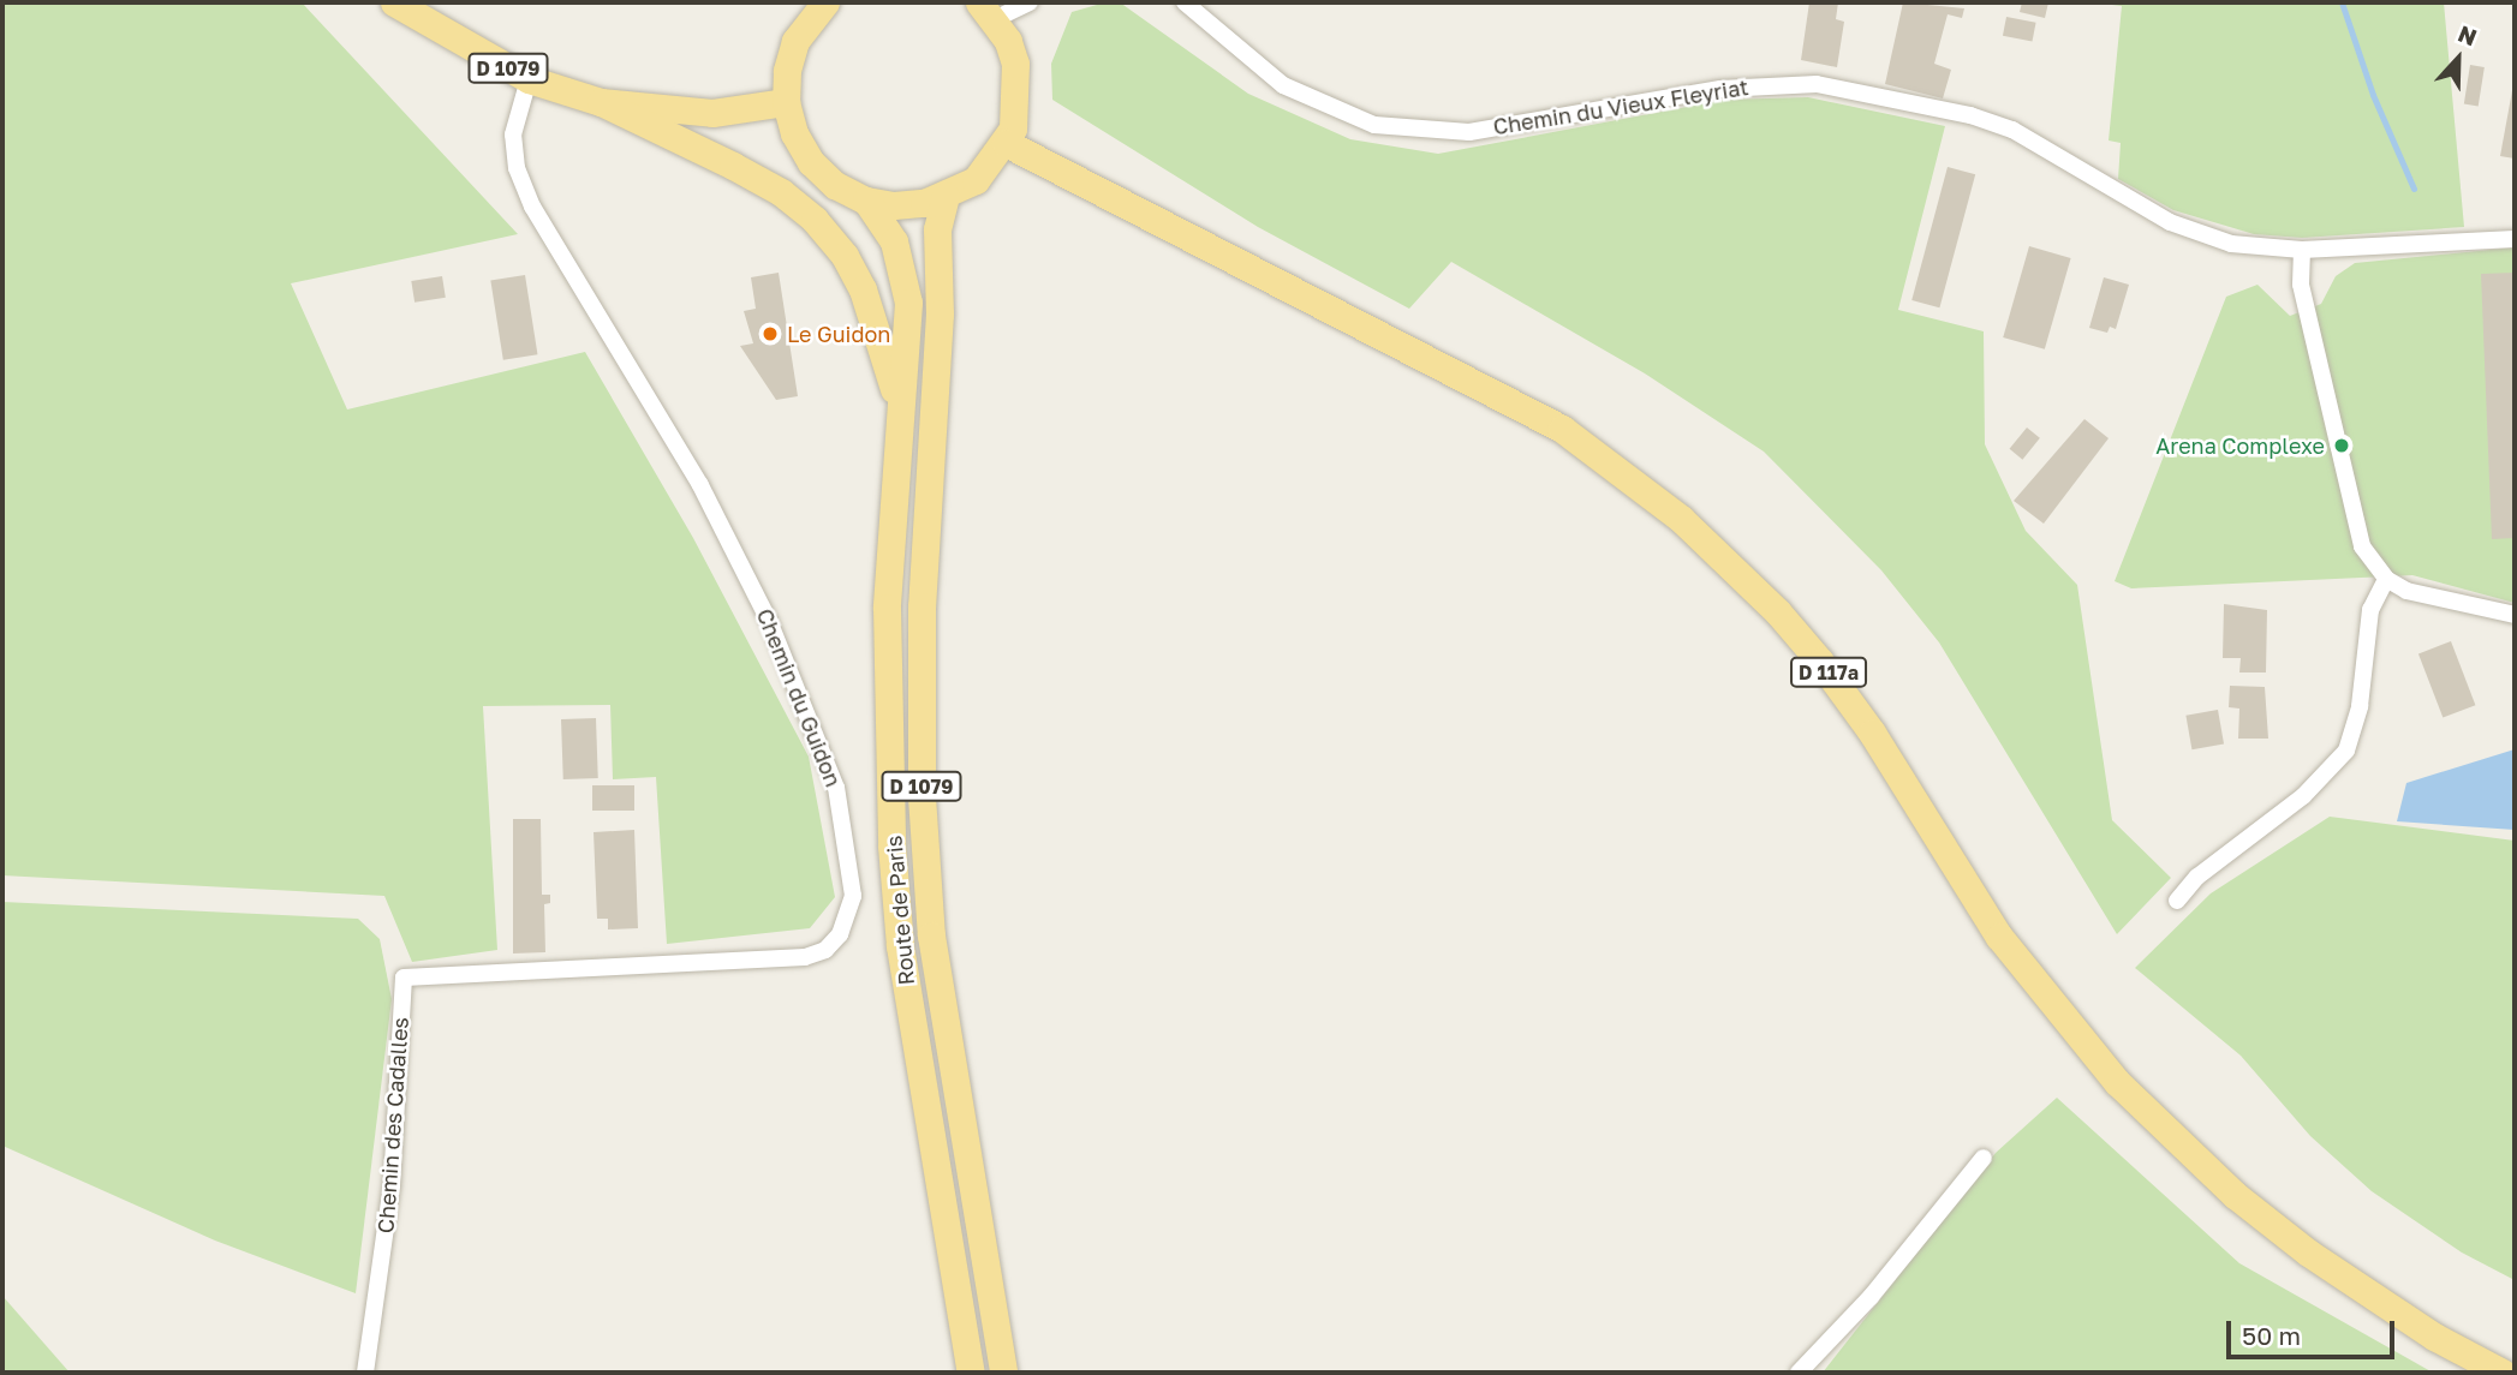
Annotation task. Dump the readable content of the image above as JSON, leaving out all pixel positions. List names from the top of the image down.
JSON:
{
  "streets": {
    "main road": ["D 1079", "D 117a", "Route de Paris"],
    "street": ["Chemin du Vieux Fleyriat", "Chemin du Guidon", "Chemin des Cadalles"]
  },
  "crossings": [
    ["D 1079", "Chemin du Guidon"],
    ["Chemin du Guidon", "Chemin des Cadalles"]
  ],
  "places": ["Le Guidon", "Arena Complexe"],
  "scale_bar": "50 m",
  "north": "top"
}
